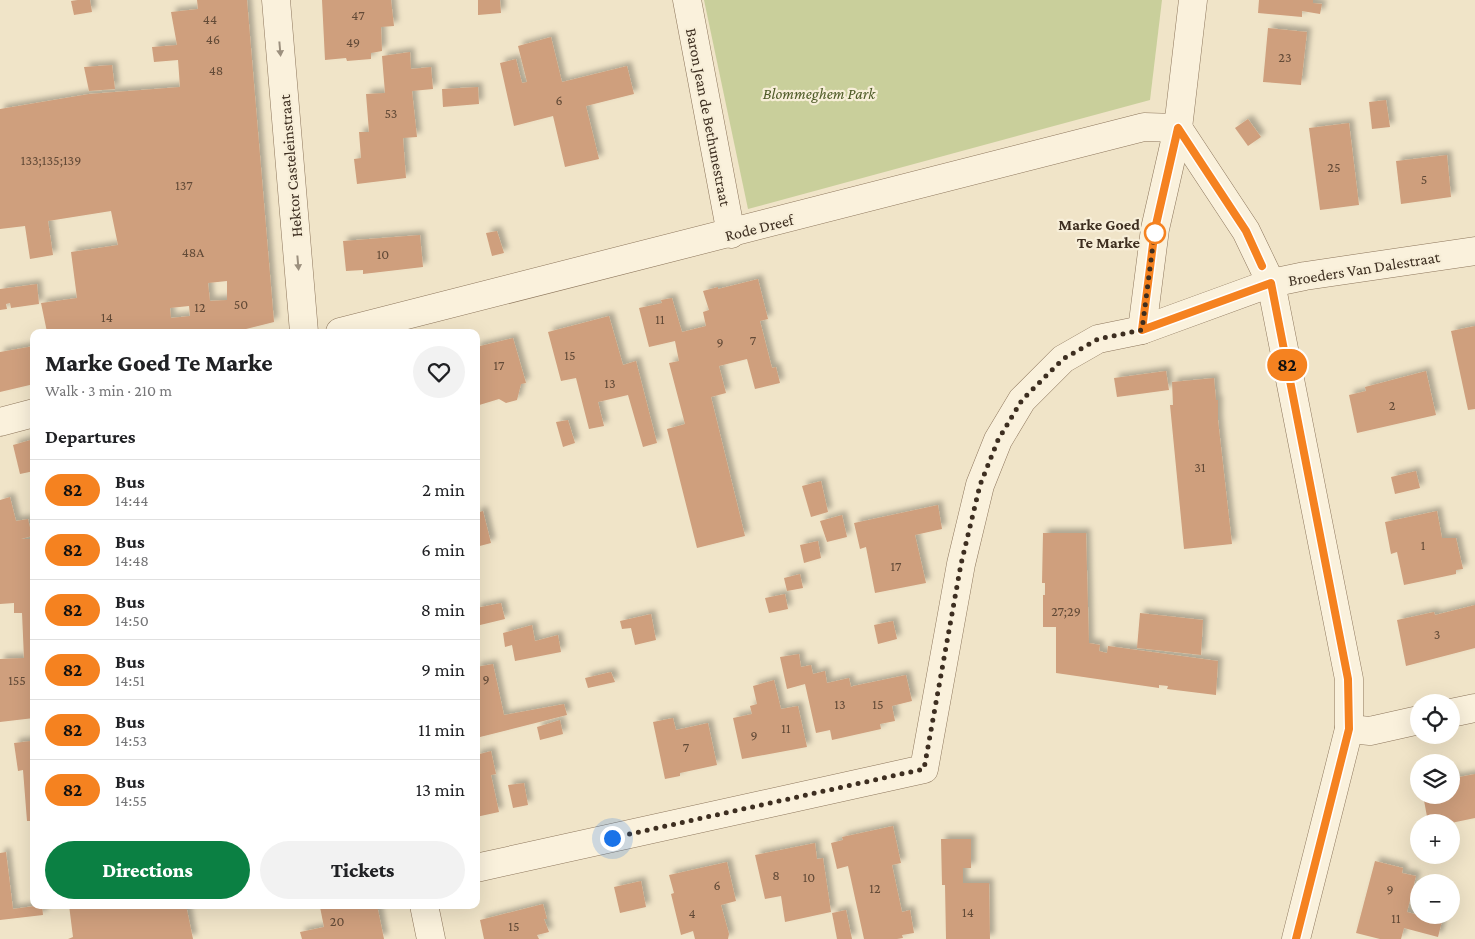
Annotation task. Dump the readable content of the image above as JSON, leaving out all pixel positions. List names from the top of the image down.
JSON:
{
  "streets": {
    "street": [
      "Baron Jean de Bethunestraat",
      "Hektor Casteleinstraat",
      "Rode Dreef",
      "Broeders Van Dalestraat"
    ]
  },
  "crossings": [
    ["Baron Jean de Bethunestraat", "Rode Dreef"]
  ],
  "one_way": ["Hektor Casteleinstraat"],
  "parks": ["Blommeghem Park"],
  "places": ["Marke Goed Te Marke"],
  "lines": ["bus line 82"],
  "house_numbers": [
    "47",
    "44",
    "46",
    "49",
    "23",
    "48",
    "6",
    "53",
    "133;135;139",
    "25",
    "5",
    "137",
    "48A",
    "10",
    "50",
    "12",
    "14",
    "11",
    "7",
    "9",
    "15",
    "17",
    "13",
    "2",
    "31",
    "1",
    "17",
    "27;29",
    "3",
    "9",
    "155",
    "13",
    "15",
    "11",
    "9",
    "7",
    "8",
    "10",
    "6",
    "12",
    "9",
    "14",
    "4",
    "11",
    "20",
    "15"
  ],
  "page": {
    "on_map": "82",
    "heading": [
      ["Marke Goed Te Marke", "Walk · 3 min · 210 m"],
      "Departures"
    ],
    "list": [
      {
        "mark": "82",
        "name": "Bus",
        "note": "14:44",
        "value": "2 min"
      },
      {
        "mark": "82",
        "name": "Bus",
        "note": "14:48",
        "value": "6 min"
      },
      {
        "mark": "82",
        "name": "Bus",
        "note": "14:50",
        "value": "8 min"
      },
      {
        "mark": "82",
        "name": "Bus",
        "note": "14:51",
        "value": "9 min"
      },
      {
        "mark": "82",
        "name": "Bus",
        "note": "14:53",
        "value": "11 min"
      },
      {
        "mark": "82",
        "name": "Bus",
        "note": "14:55",
        "value": "13 min"
      }
    ],
    "map_buttons": ["+", "−"],
    "buttons": ["Directions", "Tickets"]
  }
}
